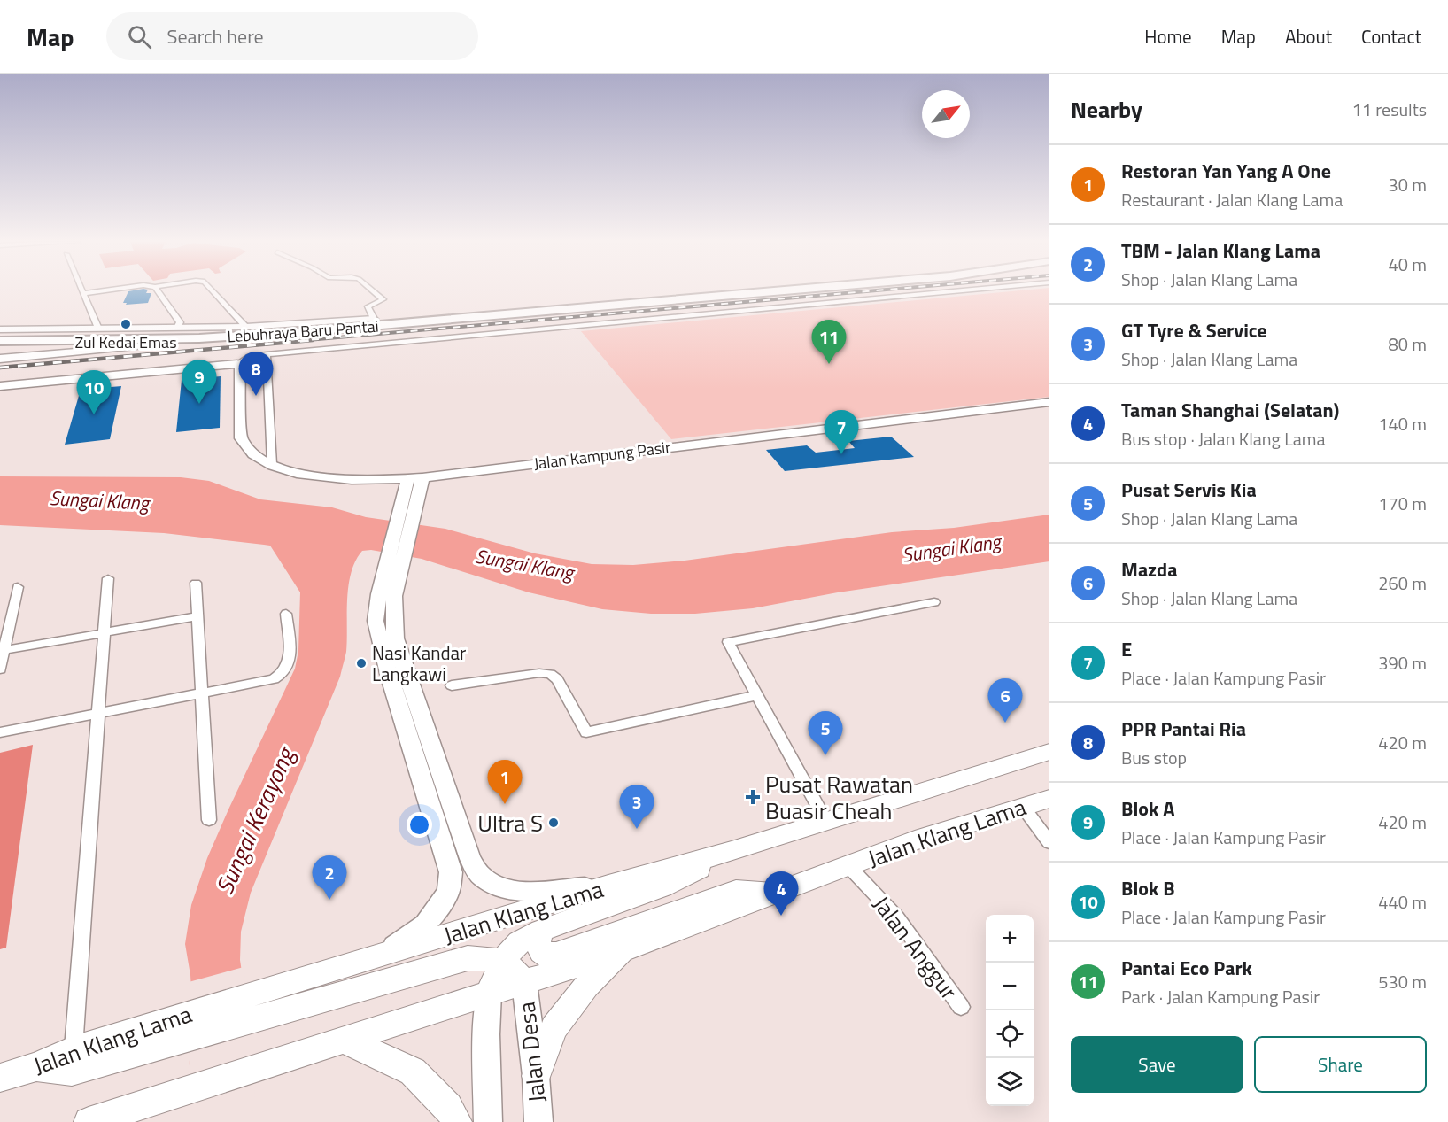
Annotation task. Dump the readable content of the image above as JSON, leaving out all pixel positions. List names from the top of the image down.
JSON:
{
  "streets": {
    "highway": ["Lebuhraya Baru Pantai"],
    "main road": ["Jalan Klang Lama"],
    "street": ["Jalan Kampung Pasir", "Jalan Anggur", "Jalan Desa"]
  },
  "crossings": [
    ["Jalan Klang Lama", "Jalan Anggur"],
    ["Jalan Klang Lama", "Jalan Desa"]
  ],
  "water": ["Sungai Klang", "Sungai Kerayong"],
  "places": {
    "other": ["Zul Kedai Emas", "Nasi Kandar Langkawi", "Ultra S"],
    "health": ["Pusat Rawatan Buasir Cheah"]
  },
  "north": "top right",
  "page": {
    "header": "Map",
    "search": "Search here",
    "nav": [
      "Home",
      "Map",
      "About",
      "Contact"
    ],
    "heading": ["Nearby", "11 results"],
    "list": [
      {
        "mark": "1",
        "name": "Restoran Yan Yang A One",
        "note": "Restaurant · Jalan Klang Lama",
        "value": "30 m"
      },
      {
        "mark": "2",
        "name": "TBM - Jalan Klang Lama",
        "note": "Shop · Jalan Klang Lama",
        "value": "40 m"
      },
      {
        "mark": "3",
        "name": "GT Tyre & Service",
        "note": "Shop · Jalan Klang Lama",
        "value": "80 m"
      },
      {
        "mark": "4",
        "name": "Taman Shanghai (Selatan)",
        "note": "Bus stop · Jalan Klang Lama",
        "value": "140 m"
      },
      {
        "mark": "5",
        "name": "Pusat Servis Kia",
        "note": "Shop · Jalan Klang Lama",
        "value": "170 m"
      },
      {
        "mark": "6",
        "name": "Mazda",
        "note": "Shop · Jalan Klang Lama",
        "value": "260 m"
      },
      {
        "mark": "7",
        "name": "E",
        "note": "Place · Jalan Kampung Pasir",
        "value": "390 m"
      },
      {
        "mark": "8",
        "name": "PPR Pantai Ria",
        "note": "Bus stop",
        "value": "420 m"
      },
      {
        "mark": "9",
        "name": "Blok A",
        "note": "Place · Jalan Kampung Pasir",
        "value": "420 m"
      },
      {
        "mark": "10",
        "name": "Blok B",
        "note": "Place · Jalan Kampung Pasir",
        "value": "440 m"
      },
      {
        "mark": "11",
        "name": "Pantai Eco Park",
        "note": "Park · Jalan Kampung Pasir",
        "value": "530 m"
      }
    ],
    "pins": [
      "11",
      "8",
      "9",
      "10",
      "7",
      "6",
      "5",
      "1",
      "3",
      "2",
      "4"
    ],
    "map_buttons": ["+", "−"],
    "buttons": ["Save", "Share"]
  }
}
